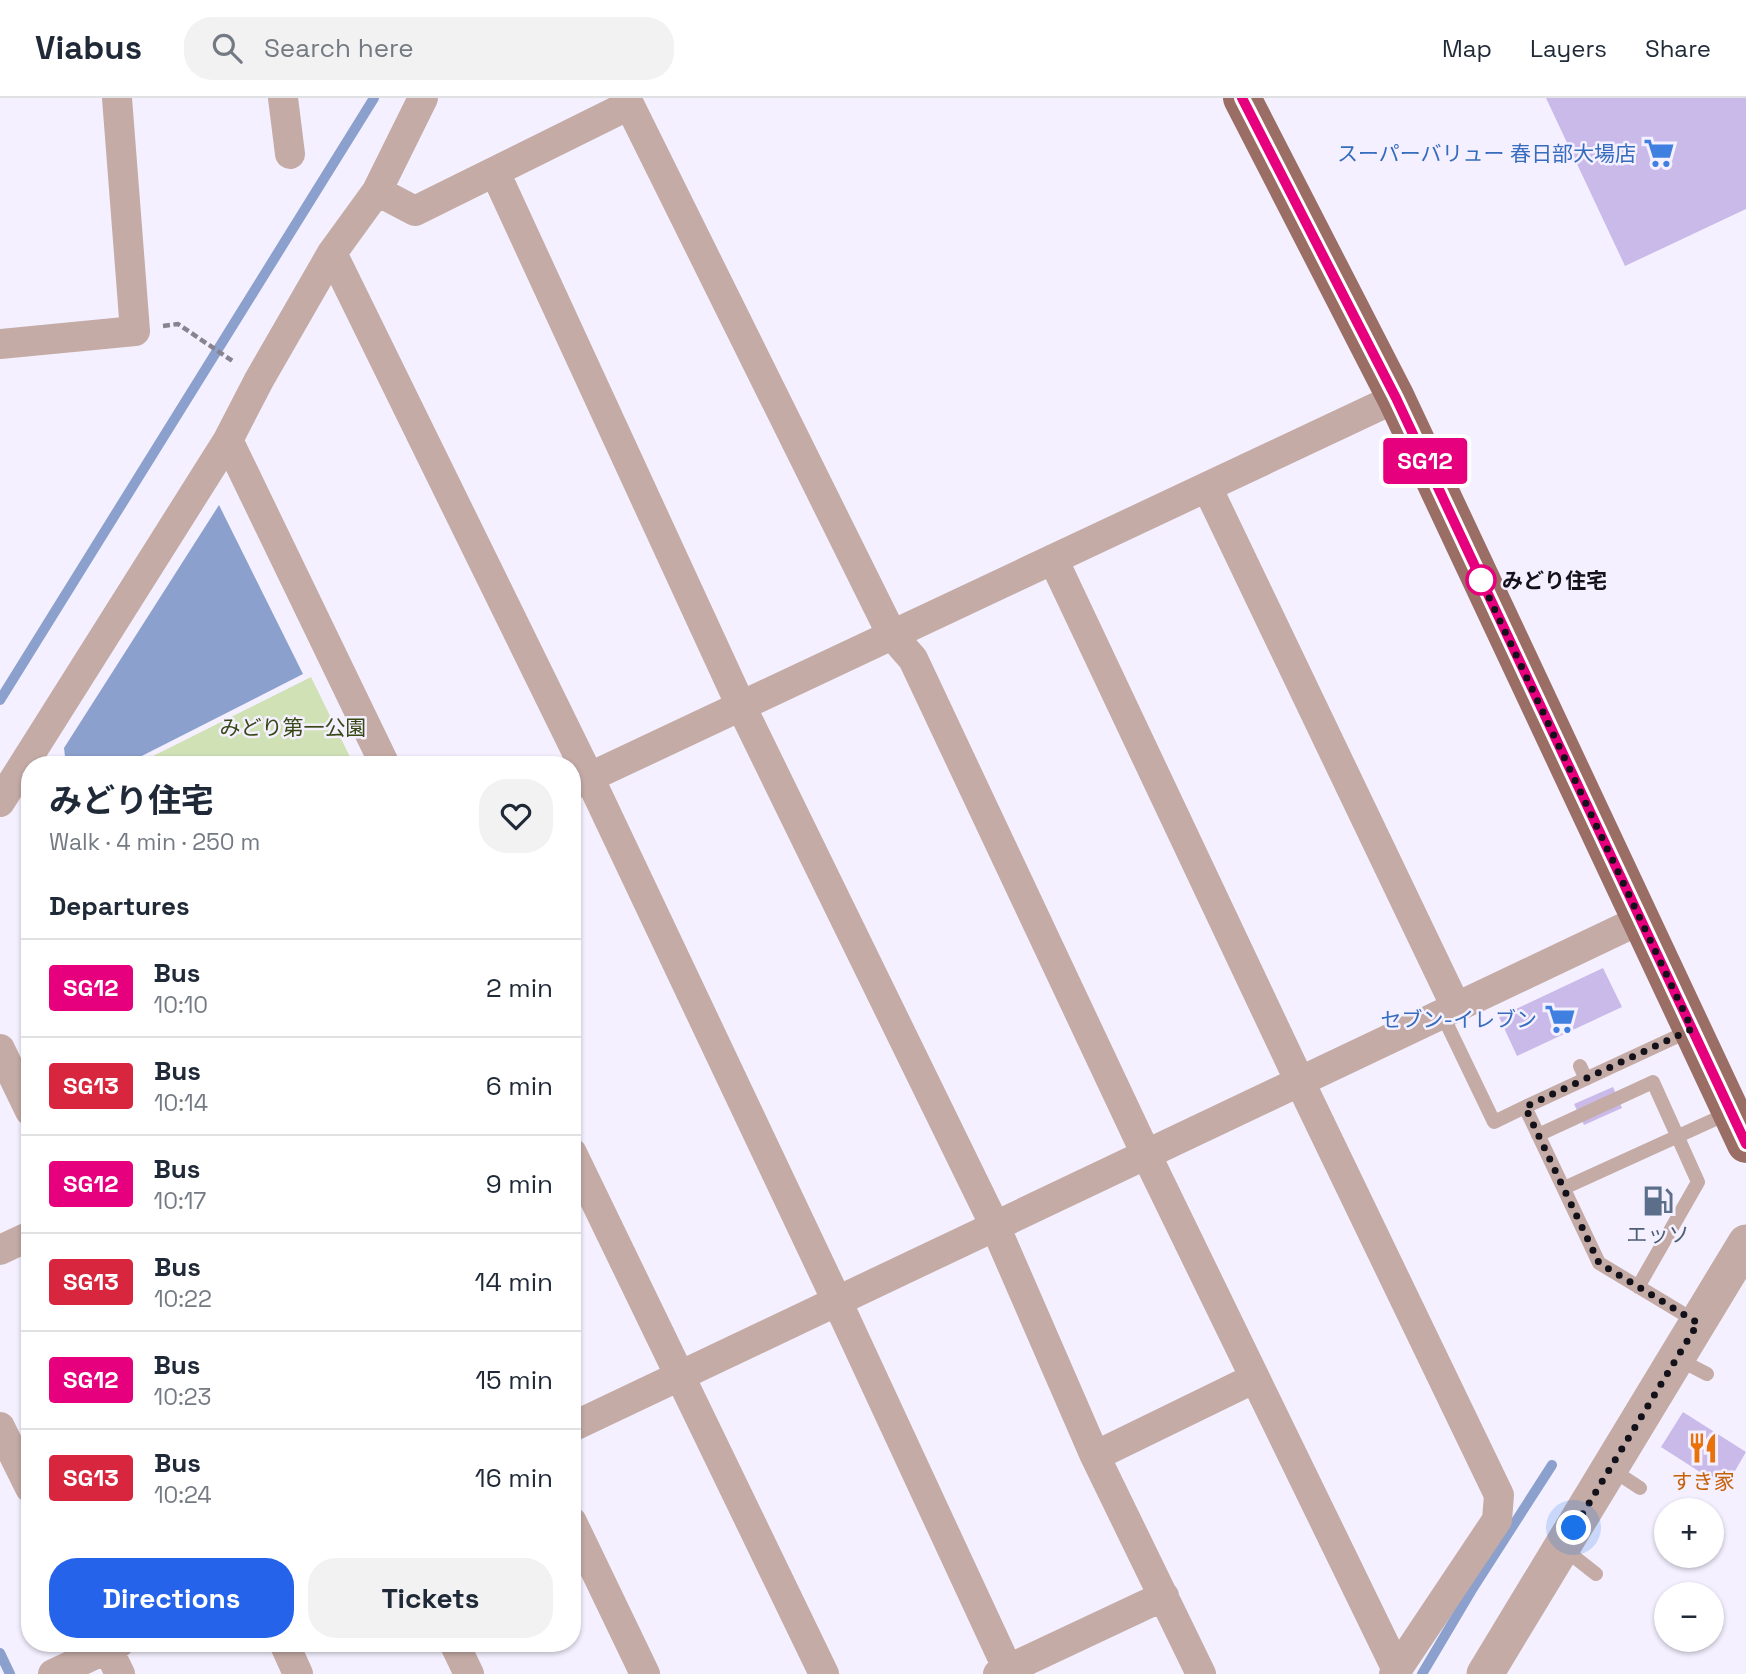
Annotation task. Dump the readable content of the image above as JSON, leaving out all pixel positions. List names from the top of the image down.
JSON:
{
  "parks": ["みどり第一公園"],
  "places": {
    "supermarket": ["スーパーバリュー 春日部大場店", "セブン-イレブン"],
    "other": ["みどり住宅"],
    "fuel station": ["エッソ"],
    "restaurant": ["すき家"]
  },
  "lines": ["bus line SG12"],
  "page": {
    "header": "Viabus",
    "search": "Search here",
    "nav": ["Map", "Layers", "Share"],
    "on_map": "SG12",
    "heading": [
      ["みどり住宅", "Walk · 4 min · 250 m"],
      "Departures"
    ],
    "list": [
      {
        "mark": "SG12",
        "name": "Bus",
        "note": "10:10",
        "value": "2 min"
      },
      {
        "mark": "SG13",
        "name": "Bus",
        "note": "10:14",
        "value": "6 min"
      },
      {
        "mark": "SG12",
        "name": "Bus",
        "note": "10:17",
        "value": "9 min"
      },
      {
        "mark": "SG13",
        "name": "Bus",
        "note": "10:22",
        "value": "14 min"
      },
      {
        "mark": "SG12",
        "name": "Bus",
        "note": "10:23",
        "value": "15 min"
      },
      {
        "mark": "SG13",
        "name": "Bus",
        "note": "10:24",
        "value": "16 min"
      }
    ],
    "map_buttons": ["+", "−"],
    "buttons": ["Directions", "Tickets"]
  }
}
